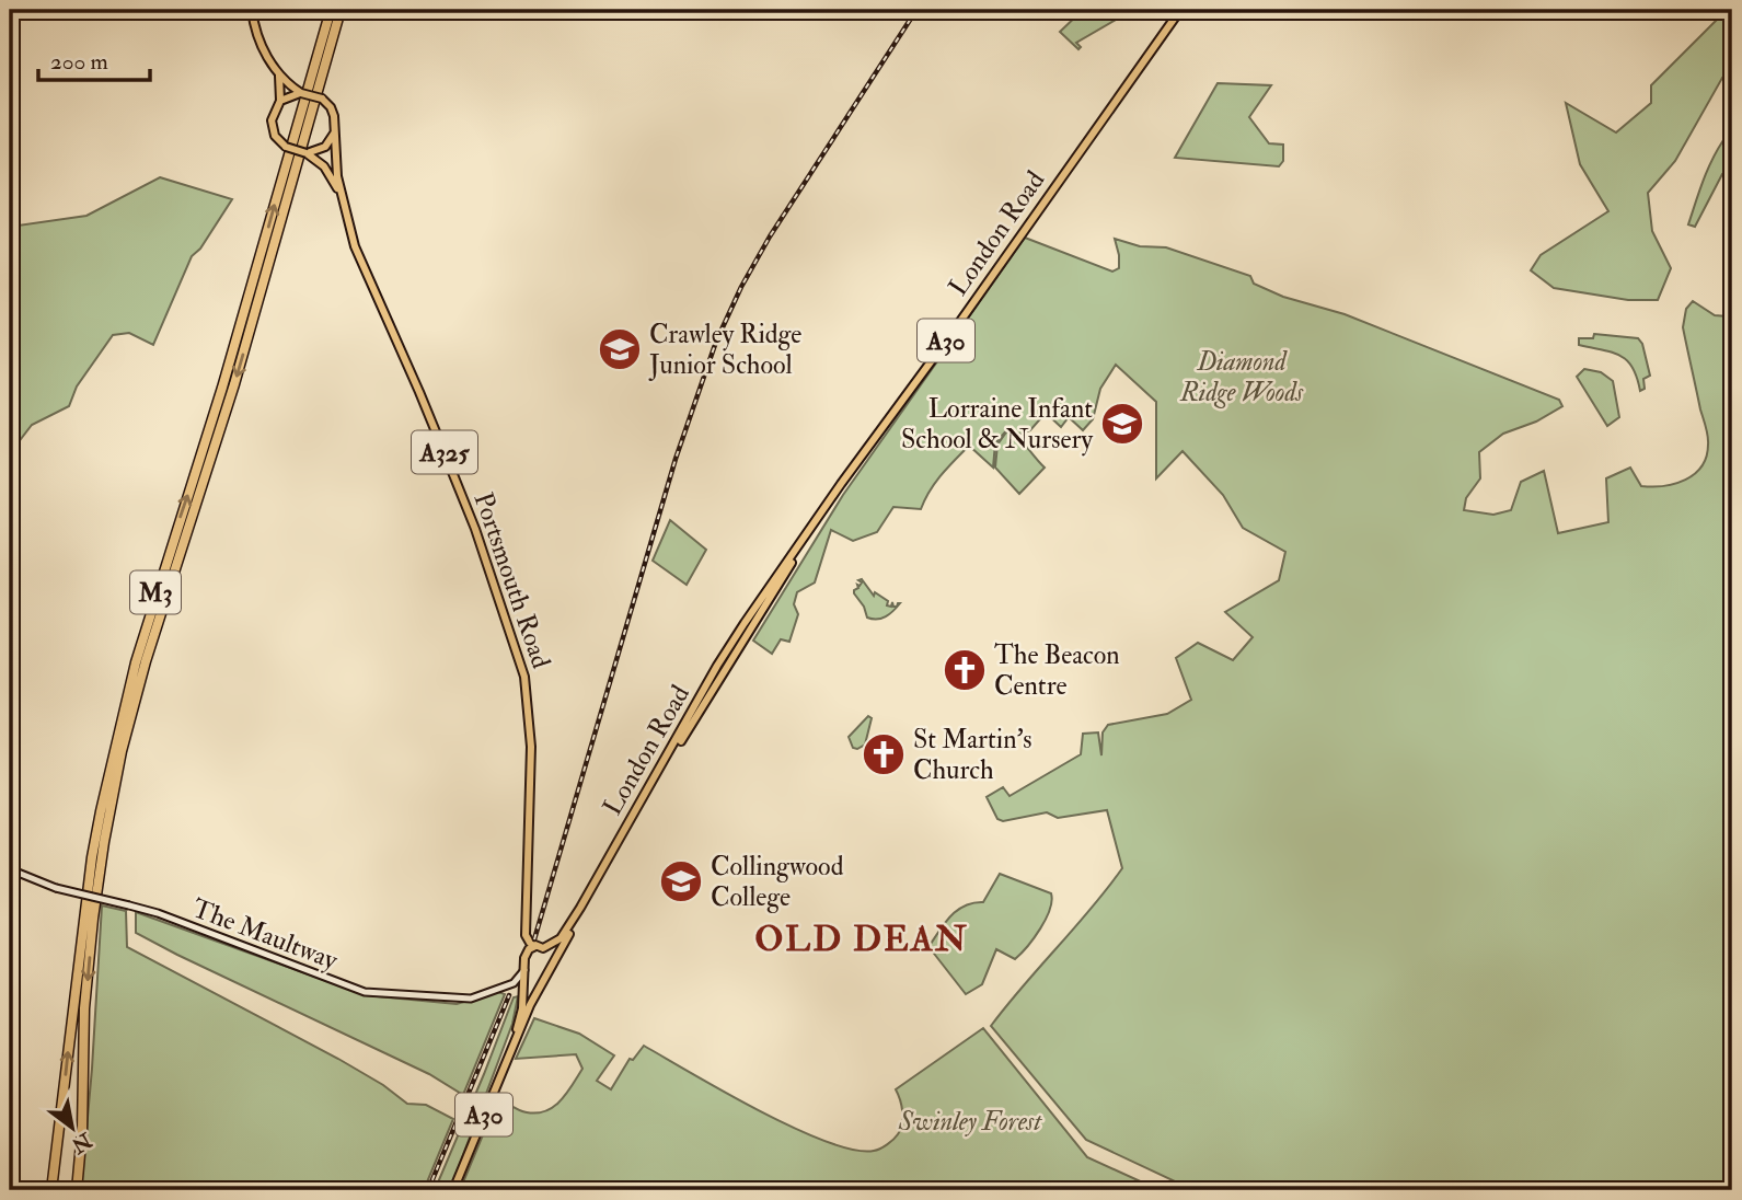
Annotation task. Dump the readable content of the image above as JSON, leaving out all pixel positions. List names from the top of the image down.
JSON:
{
  "streets": {
    "highway": ["M3"],
    "main road": [
      "London Road",
      "A30",
      "A325",
      "Portsmouth Road",
      "The Maultway"
    ]
  },
  "crossings": [
    ["London Road", "Portsmouth Road"],
    ["London Road", "The Maultway"],
    ["A325", "Portsmouth Road"]
  ],
  "districts": ["OLD DEAN"],
  "parks": ["Diamond Ridge Woods", "Swinley Forest"],
  "places": {
    "school or university": ["Crawley Ridge Junior School", "Lorraine Infant School & Nursery", "Collingwood College"],
    "church": ["The Beacon Centre", "St Martin's Church"]
  },
  "scale_bar": "200 m",
  "north": "bottom right"
}
